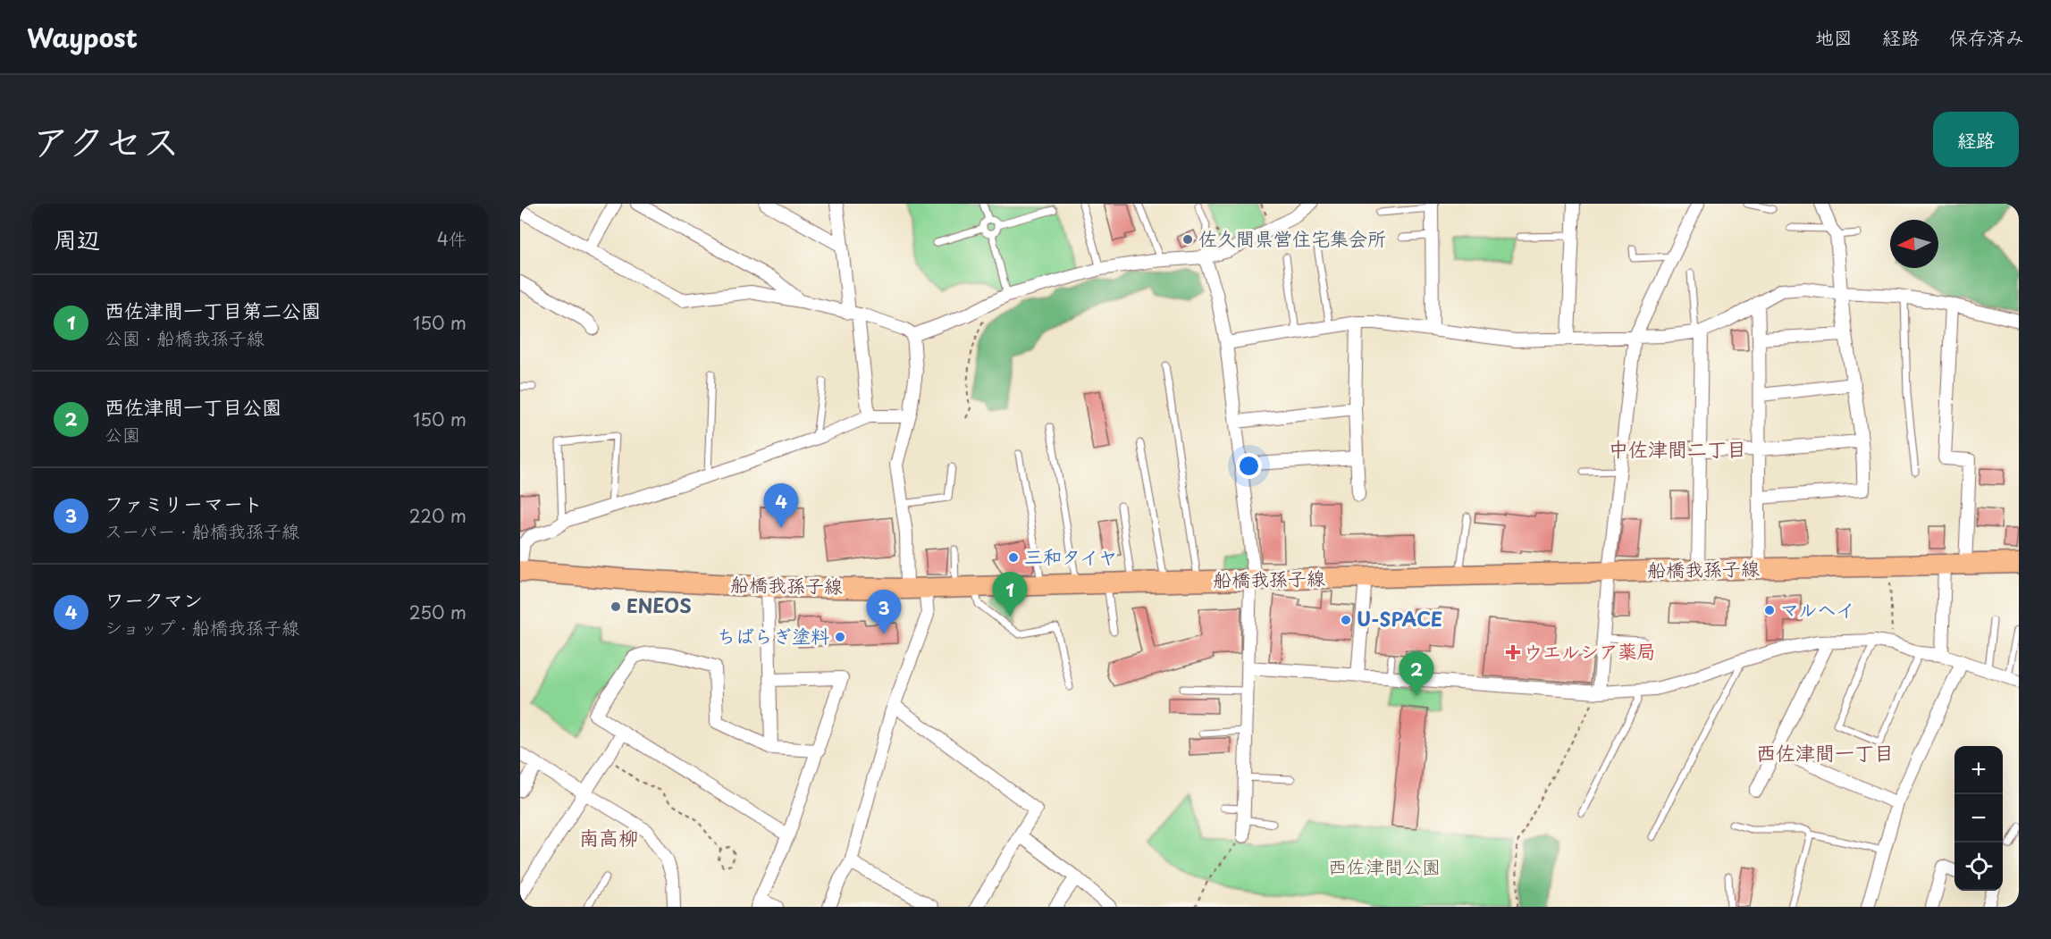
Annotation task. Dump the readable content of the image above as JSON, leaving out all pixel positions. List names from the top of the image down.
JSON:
{
  "streets": {
    "main road": ["船橋我孫子線"]
  },
  "districts": ["中佐津間二丁目", "西佐津間一丁目", "南高柳"],
  "parks": ["西佐津間公園"],
  "places": {
    "other": [
      "佐久間県営住宅集会所",
      "三和タイヤ",
      "ENEOS",
      "マルヘイ",
      "U-SPACE",
      "ちばらぎ塗料"
    ],
    "health": ["ウエルシア薬局"]
  },
  "north": "left",
  "page": {
    "header": "Waypost",
    "nav": ["地図", "経路", "保存済み"],
    "title": "アクセス",
    "buttons": "経路",
    "heading": ["周辺", "4件"],
    "list": [
      {
        "mark": "1",
        "name": "西佐津間一丁目第二公園",
        "note": "公園 · 船橋我孫子線",
        "value": "150 m"
      },
      {
        "mark": "2",
        "name": "西佐津間一丁目公園",
        "note": "公園",
        "value": "150 m"
      },
      {
        "mark": "3",
        "name": "ファミリーマート",
        "note": "スーパー · 船橋我孫子線",
        "value": "220 m"
      },
      {
        "mark": "4",
        "name": "ワークマン",
        "note": "ショップ · 船橋我孫子線",
        "value": "250 m"
      }
    ],
    "pins": [
      "4",
      "1",
      "3",
      "2"
    ],
    "map_buttons": ["+", "−"]
  }
}
